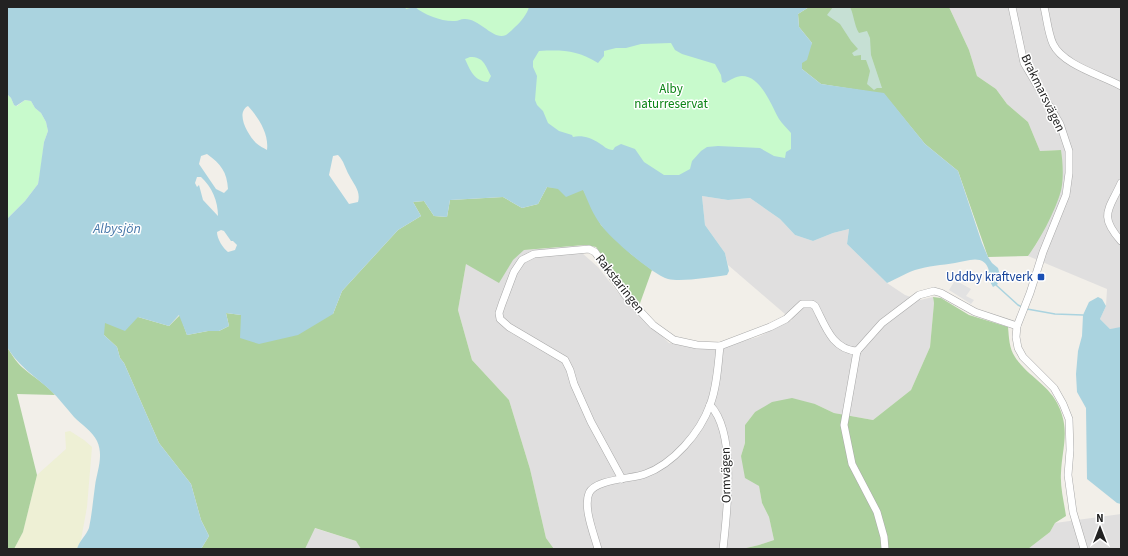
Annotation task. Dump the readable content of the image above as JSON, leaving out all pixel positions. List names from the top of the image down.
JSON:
{
  "streets": {
    "street": ["Brakmarsvägen", "Rakstaringen", "Ormvägen"]
  },
  "water": ["Albysjön"],
  "parks": ["Alby naturreservat"],
  "places": {
    "transit": ["Uddby kraftverk"]
  },
  "north": "top"
}
